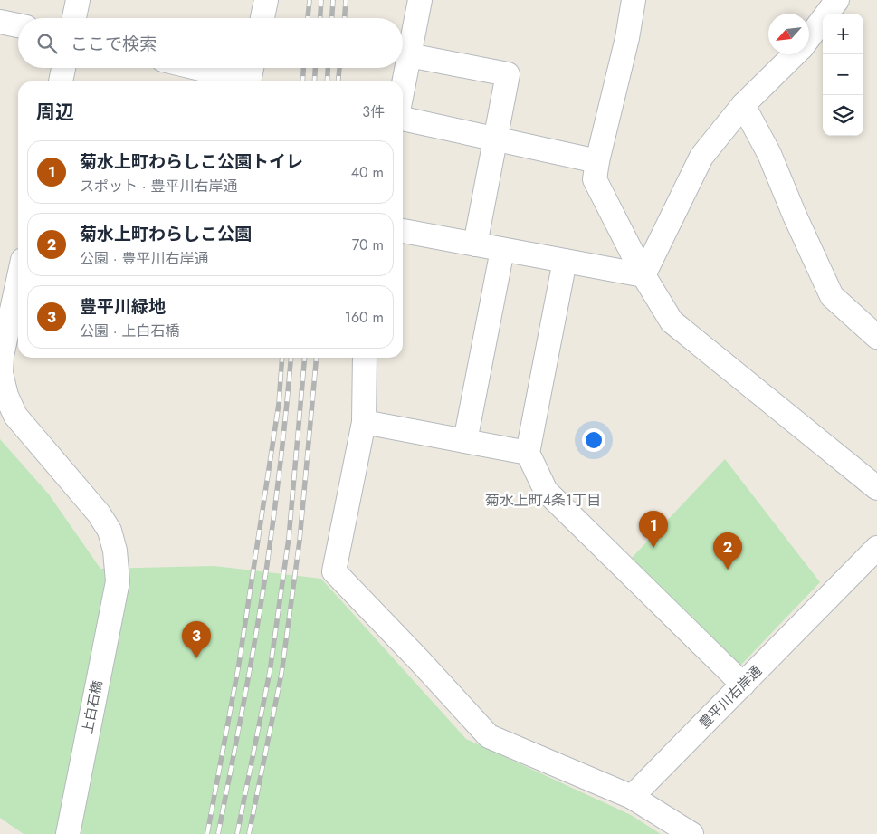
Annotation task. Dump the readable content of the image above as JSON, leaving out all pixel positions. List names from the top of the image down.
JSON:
{
  "streets": {
    "street": ["豊平川右岸通", "上白石橋"]
  },
  "districts": ["菊水上町4条1丁目"],
  "north": "bottom left",
  "page": {
    "map_buttons": ["+", "−"],
    "search": "ここで検索",
    "heading": ["周辺", "3件"],
    "list": [
      {
        "mark": "1",
        "name": "菊水上町わらしこ公園トイレ",
        "note": "スポット · 豊平川右岸通",
        "value": "40 m"
      },
      {
        "mark": "2",
        "name": "菊水上町わらしこ公園",
        "note": "公園 · 豊平川右岸通",
        "value": "70 m"
      },
      {
        "mark": "3",
        "name": "豊平川緑地",
        "note": "公園 · 上白石橋",
        "value": "160 m"
      }
    ],
    "pins": ["1", "2", "3"]
  }
}
